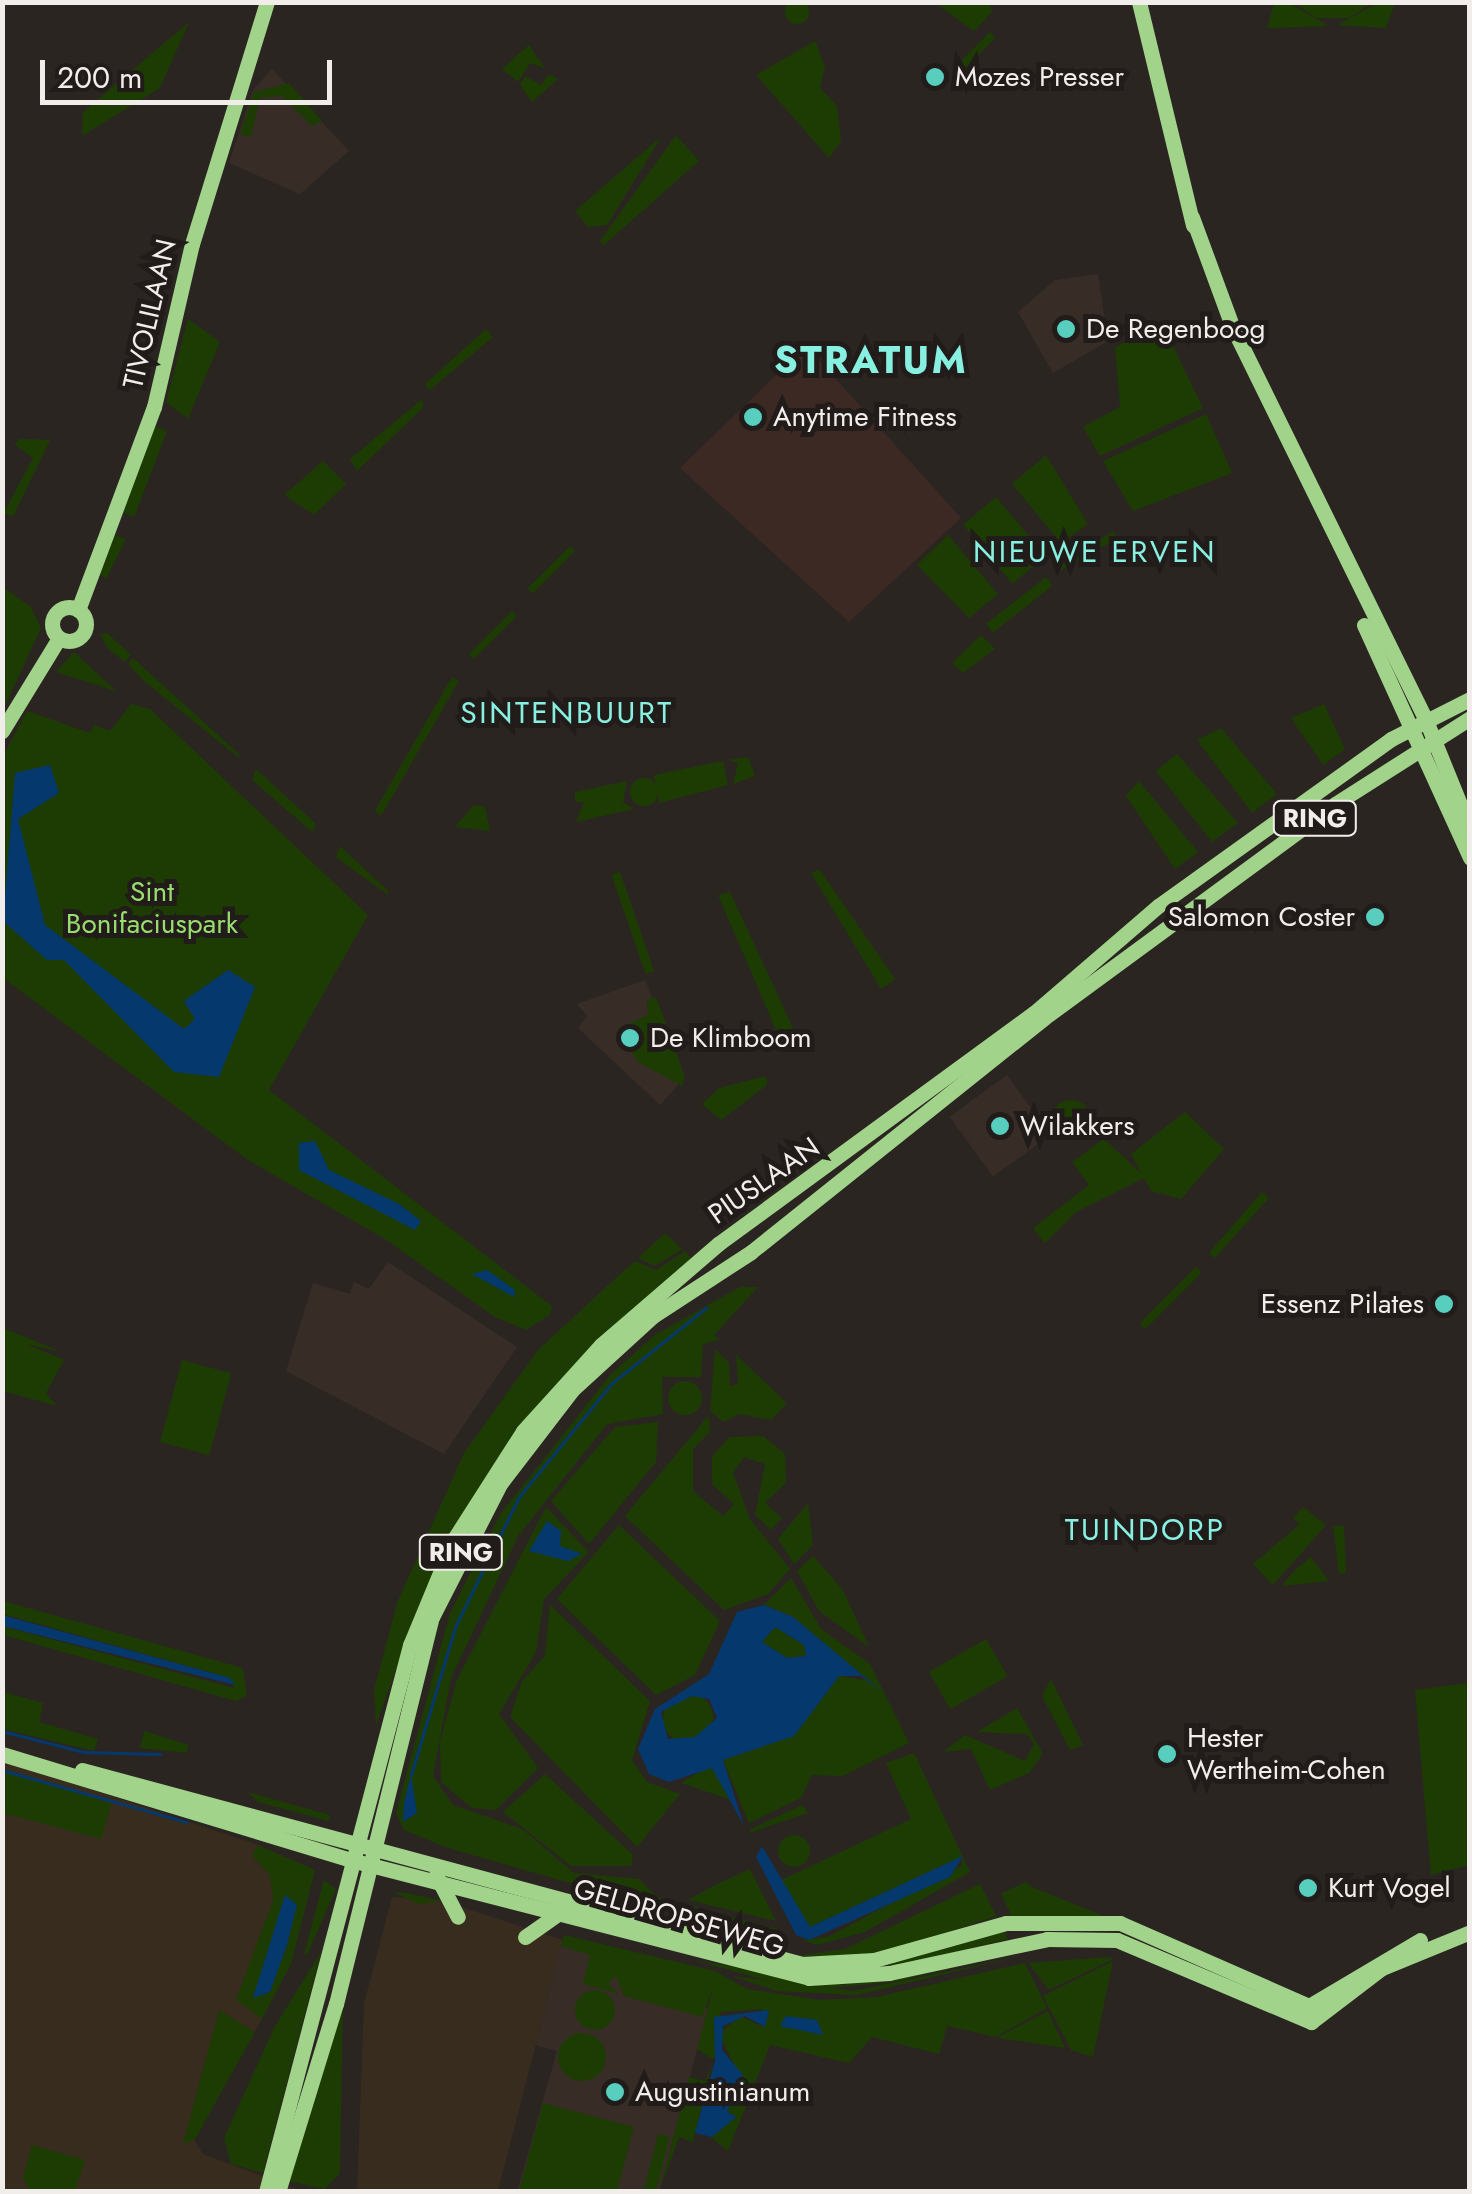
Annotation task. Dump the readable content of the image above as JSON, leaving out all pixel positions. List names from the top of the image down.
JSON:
{
  "streets": {
    "main road": [
      "TIVOLILAAN",
      "RING",
      "PIUSLAAN",
      "GELDROPSEWEG"
    ]
  },
  "crossings": [
    ["RING", "PIUSLAAN"],
    ["RING", "GELDROPSEWEG"],
    ["PIUSLAAN", "GELDROPSEWEG"]
  ],
  "districts": [
    "STRATUM",
    "NIEUWE ERVEN",
    "SINTENBUURT",
    "TUINDORP"
  ],
  "parks": ["Sint Bonifaciuspark"],
  "places": [
    "Mozes Presser",
    "De Regenboog",
    "Anytime Fitness",
    "Salomon Coster",
    "De Klimboom",
    "Wilakkers",
    "Essenz Pilates",
    "Hester Wertheim-Cohen",
    "Kurt Vogel",
    "Augustinianum"
  ],
  "scale_bar": "200 m"
}
